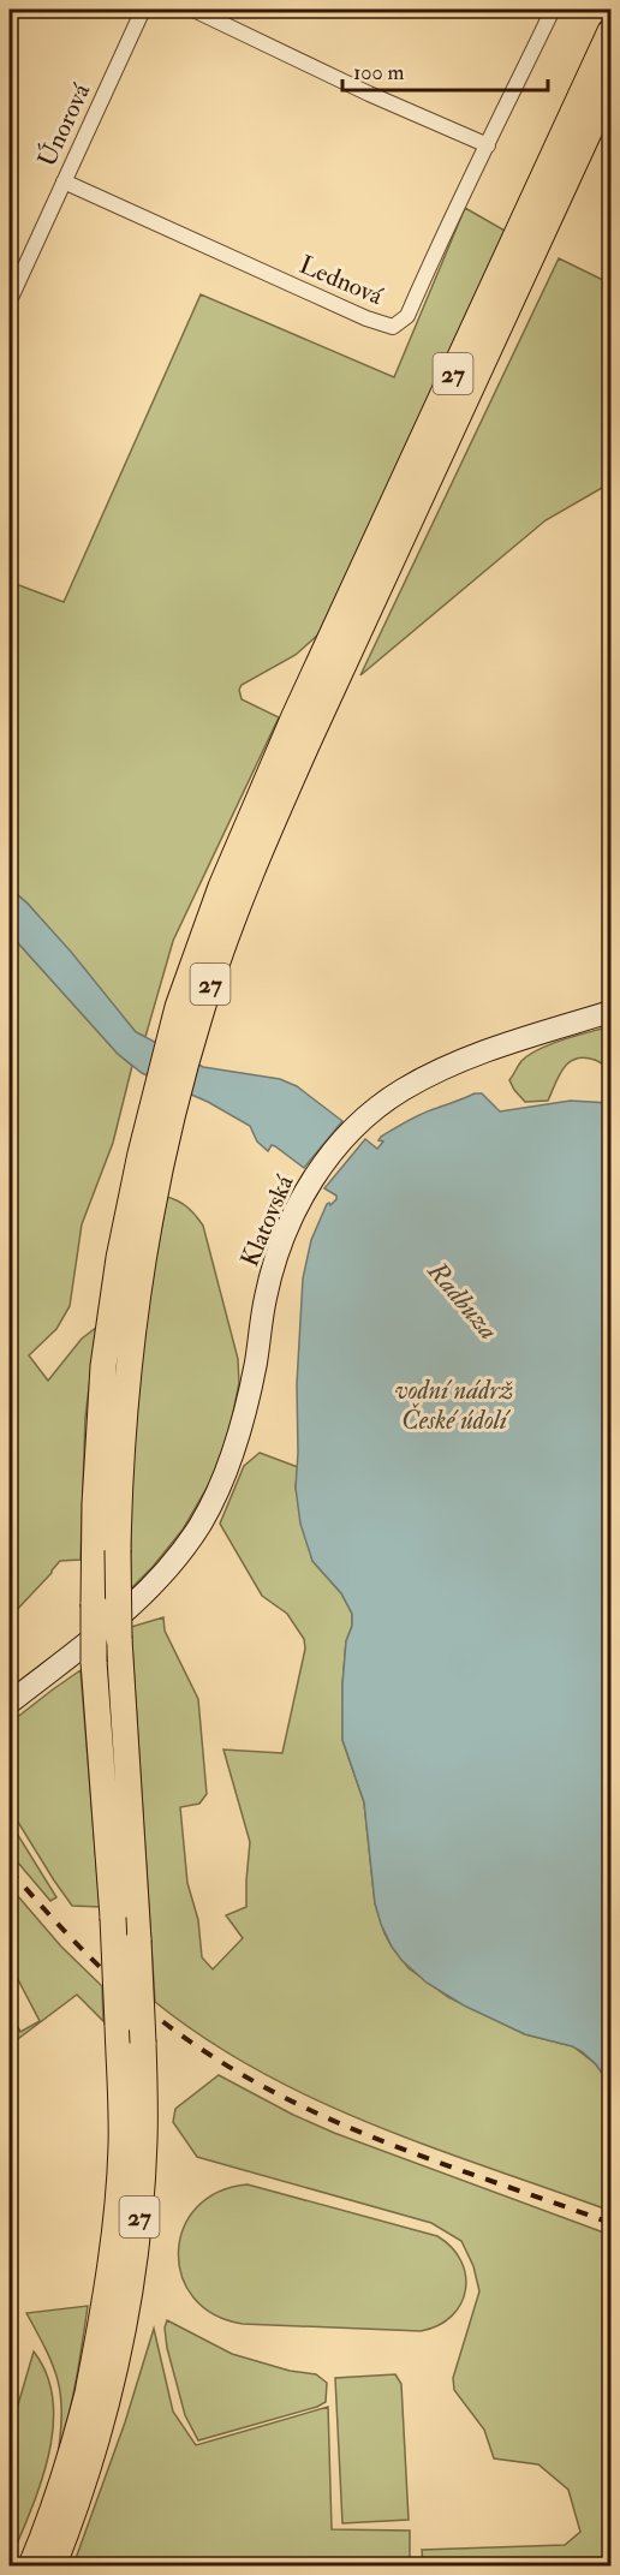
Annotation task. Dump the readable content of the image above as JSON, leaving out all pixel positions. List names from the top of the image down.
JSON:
{
  "streets": {
    "highway": ["27"],
    "main road": ["Klatovská"],
    "street": ["Únorová", "Lednová"]
  },
  "crossings": [
    ["Únorová", "Lednová"]
  ],
  "water": ["Radbuza", "vodní nádrž České údolí"],
  "scale_bar": "100 m"
}
